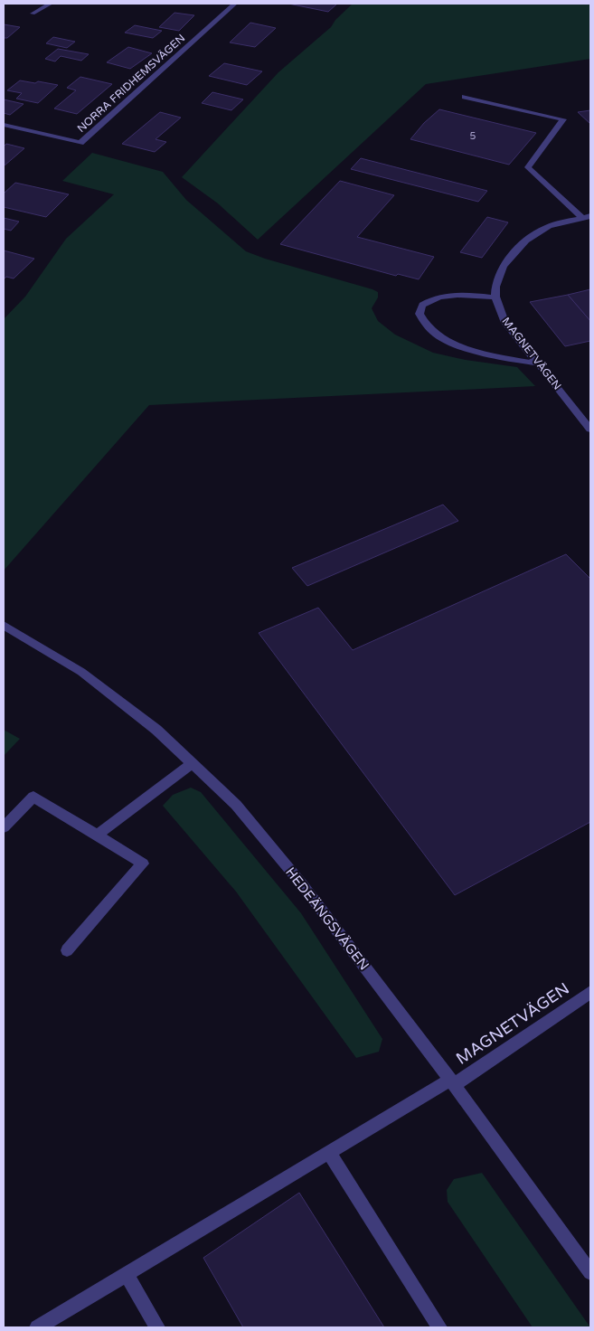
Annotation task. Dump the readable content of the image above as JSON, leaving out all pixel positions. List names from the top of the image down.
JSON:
{
  "streets": {
    "street": ["NORRA FRIDHEMSVÄGEN", "MAGNETVÄGEN", "HEDEÄNGSVÄGEN"]
  },
  "crossings": [
    ["MAGNETVÄGEN", "HEDEÄNGSVÄGEN"]
  ],
  "house_numbers": ["5"]
}
